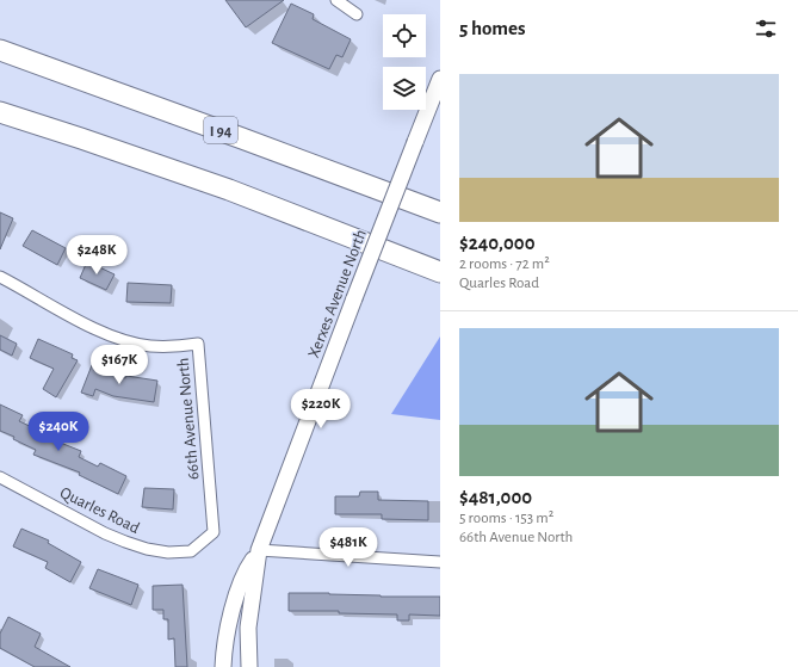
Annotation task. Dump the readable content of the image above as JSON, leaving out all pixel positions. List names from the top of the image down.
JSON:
{
  "streets": {
    "highway": ["I 94"],
    "street": ["Xerxes Avenue North", "66th Avenue North", "Quarles Road"]
  },
  "crossings": [
    ["66th Avenue North", "Quarles Road"]
  ],
  "page": {
    "heading": "5 homes",
    "list": [
      {
        "name": "$240,000",
        "note": "2 rooms · 72 m² · Quarles Road"
      },
      {
        "name": "$481,000",
        "note": "5 rooms · 153 m² · 66th Avenue North"
      }
    ],
    "price": [
      "$248K",
      "$167K",
      "$220K",
      "$240K",
      "$481K"
    ]
  }
}
